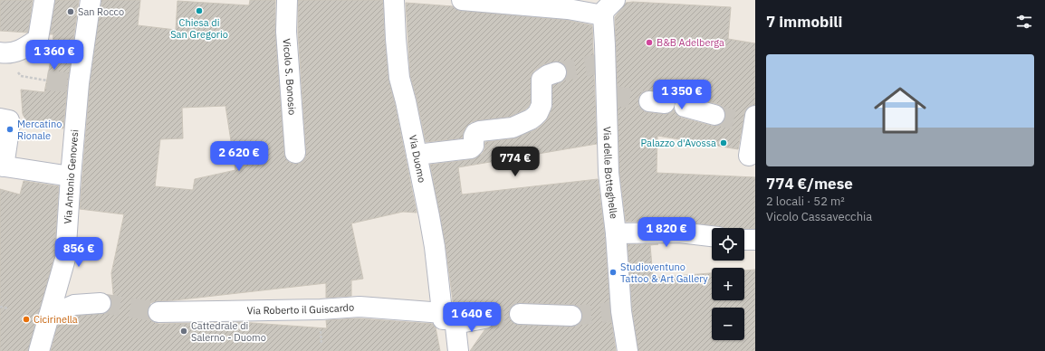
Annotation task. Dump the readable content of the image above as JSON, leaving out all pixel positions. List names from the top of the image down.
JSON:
{
  "streets": {
    "street": [
      "Vicolo S. Bonosio",
      "Via Duomo",
      "Via delle Botteghelle",
      "Via Antonio Genovesi",
      "Via Roberto il Guiscardo"
    ]
  },
  "crossings": [
    ["Via Duomo", "Via Roberto il Guiscardo"]
  ],
  "places": [
    "Chiesa di San Gregorio",
    "San Rocco",
    "B&B Adelberga",
    "Mercatino Rionale",
    "Palazzo d'Avossa",
    "Studioventuno Tattoo & Art Gallery",
    "Cicirinella",
    "Cattedrale di Salerno - Duomo"
  ],
  "page": {
    "heading": "7 immobili",
    "price": [
      "1 360 €",
      "1 350 €",
      "2 620 €",
      "774 €",
      "1 820 €",
      "856 €",
      "1 640 €"
    ],
    "list": [
      {
        "name": "774 €/mese",
        "note": "2 locali · 52 m² · Vicolo Cassavecchia"
      }
    ],
    "map_buttons": ["+", "−"]
  }
}
